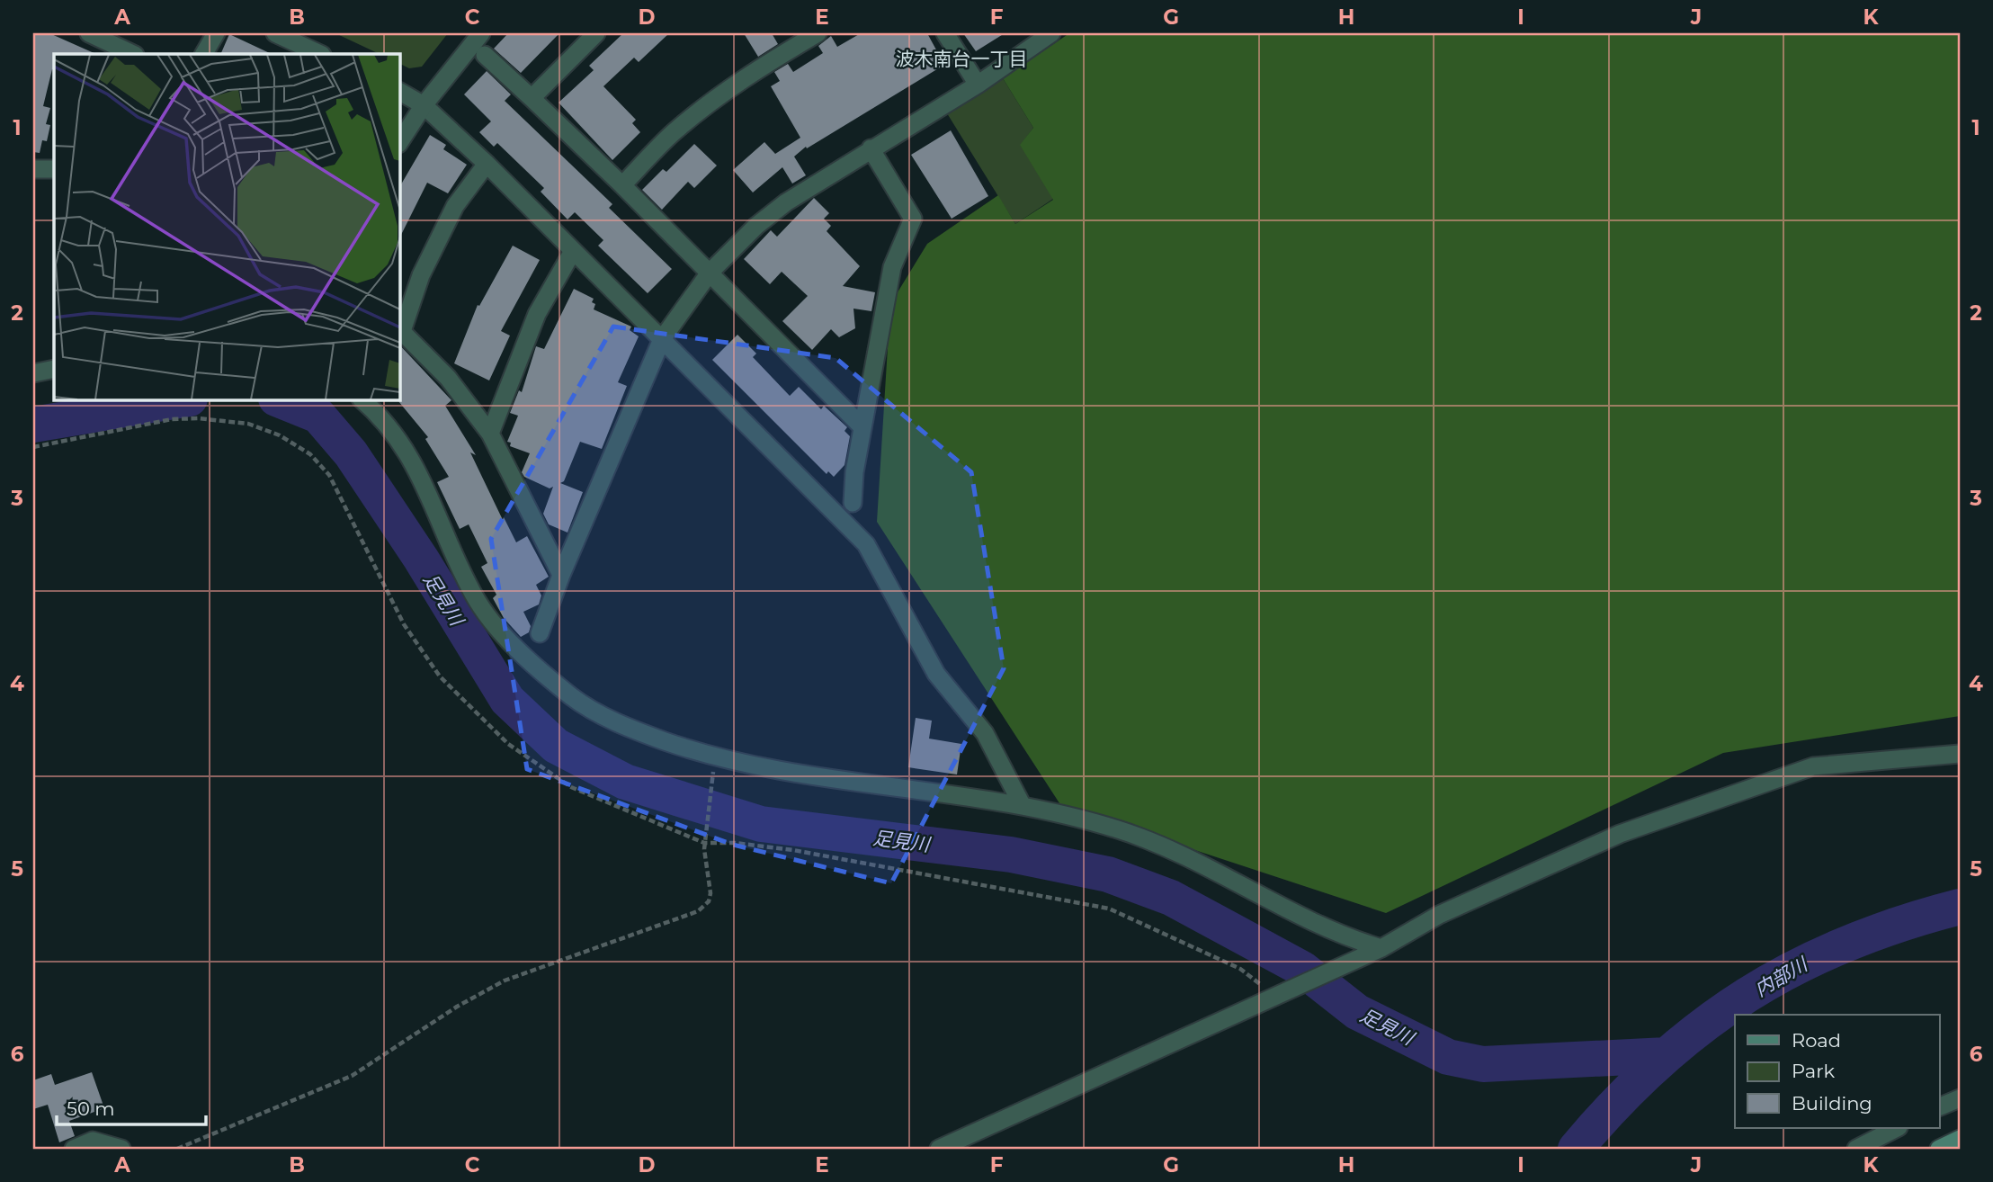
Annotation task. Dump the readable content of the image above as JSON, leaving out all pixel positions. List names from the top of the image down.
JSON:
{
  "districts": ["波木南台一丁目"],
  "water": ["足見川", "内部川"],
  "legend": ["Road", "Park", "Building"],
  "scale_bar": "50 m",
  "grid": {
    "columns": [
      "A",
      "B",
      "C",
      "D",
      "E",
      "F",
      "G",
      "H",
      "I",
      "J",
      "K"
    ],
    "rows": [
      "1",
      "2",
      "3",
      "4",
      "5",
      "6"
    ]
  }
}
